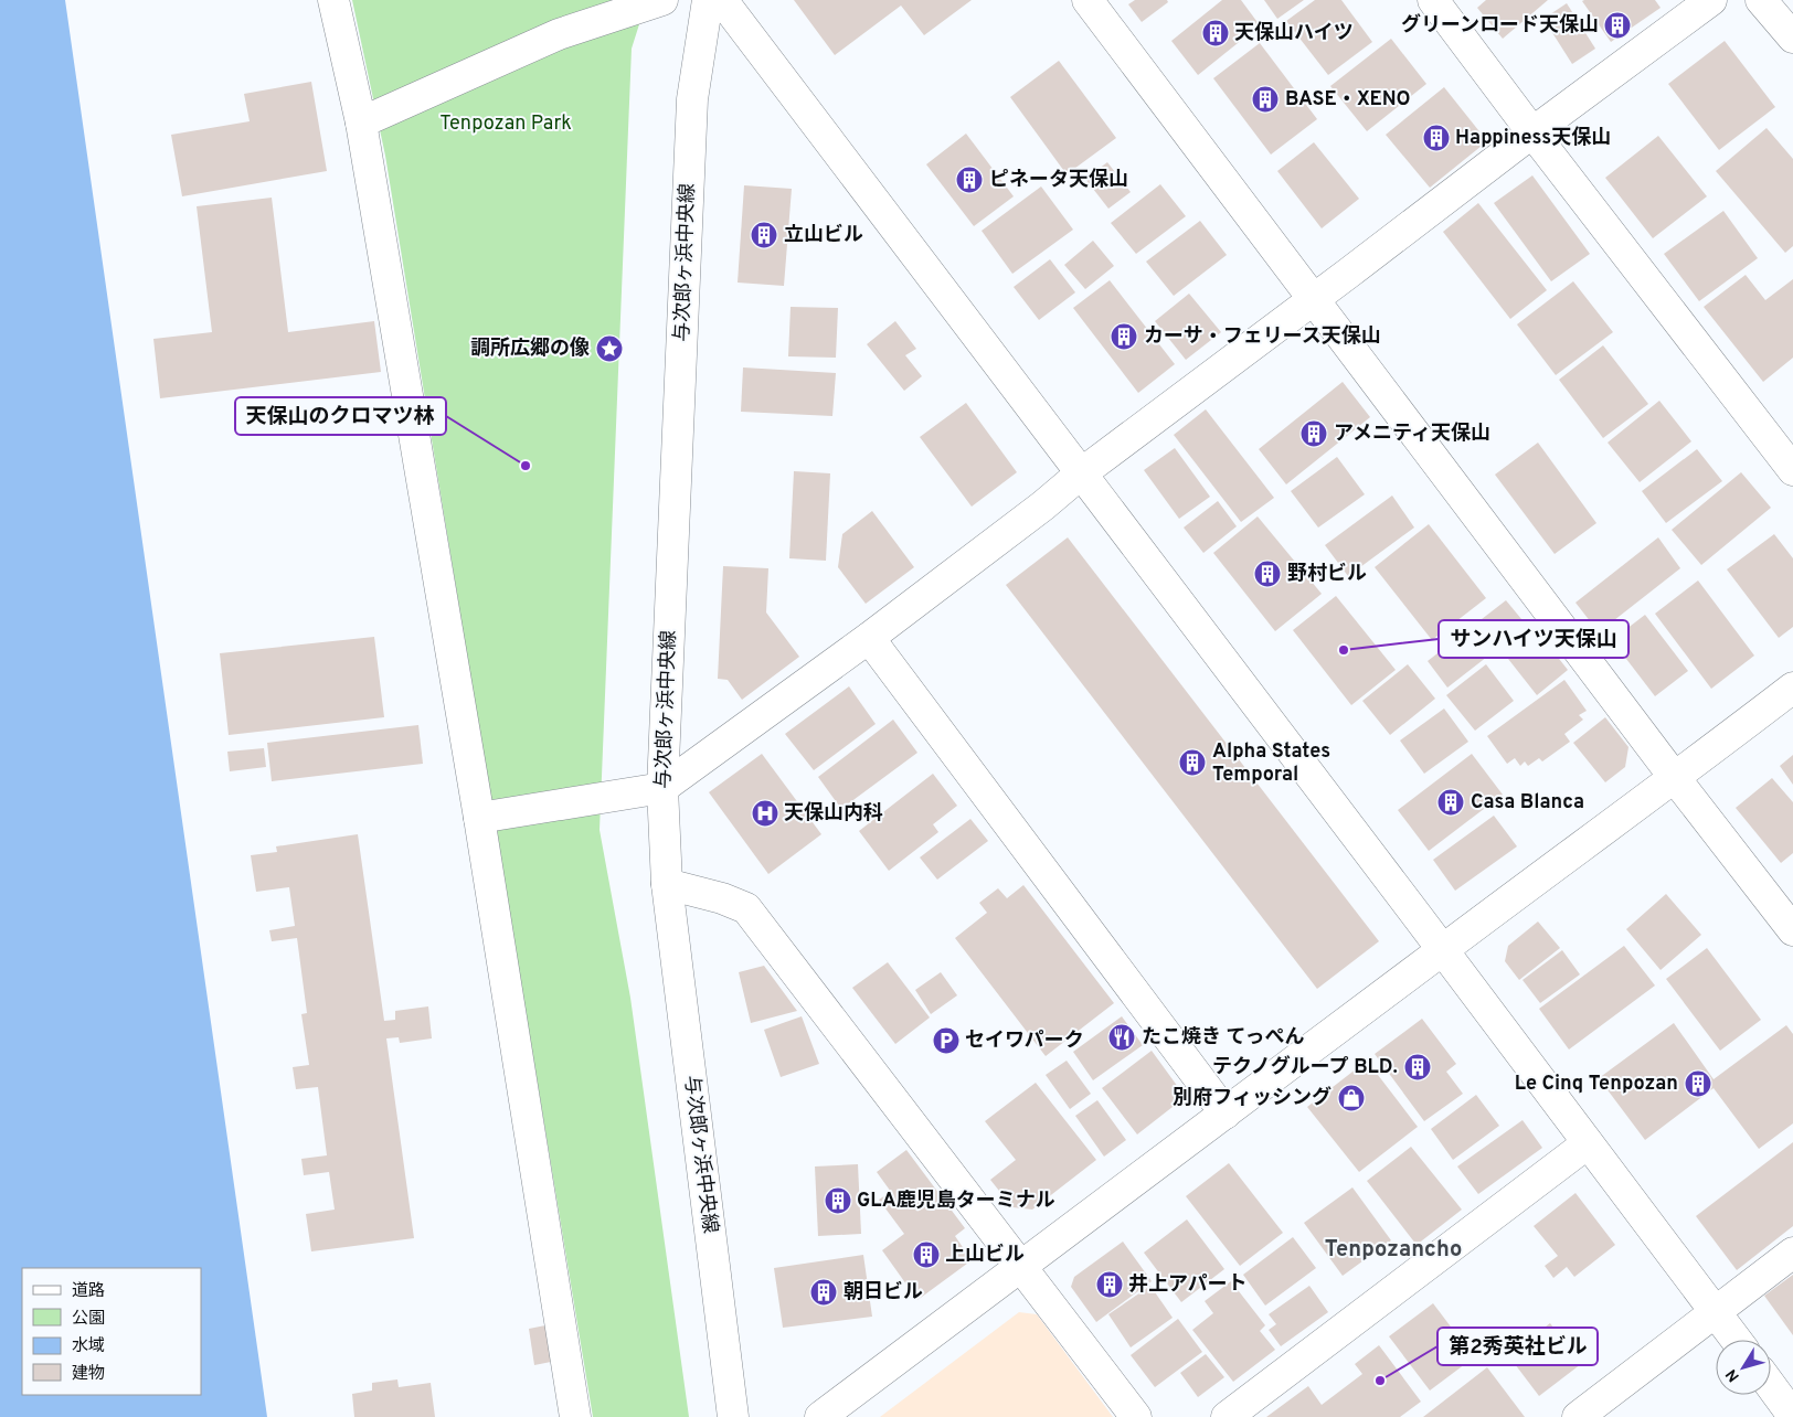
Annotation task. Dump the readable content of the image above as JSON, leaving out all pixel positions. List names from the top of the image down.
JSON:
{
  "streets": {
    "street": ["与次郎ヶ浜中央線"]
  },
  "districts": ["Tenpozancho"],
  "parks": ["Tenpozan Park"],
  "places": {
    "building": [
      "グリーンロード天保山",
      "天保山ハイツ",
      "BASE・XENO",
      "Happiness天保山",
      "ピネータ天保山",
      "立山ビル",
      "カーサ・フェリース天保山",
      "アメニティ天保山",
      "野村ビル",
      "Alpha States Temporal",
      "Casa Blanca",
      "テクノグループ BLD.",
      "Le Cinq Tenpozan",
      "GLA鹿児島ターミナル",
      "上山ビル",
      "井上アパート",
      "朝日ビル"
    ],
    "place": ["調所広郷の像"],
    "other": ["天保山のクロマツ林", "サンハイツ天保山", "第2秀英社ビル"],
    "hospital": ["天保山内科"],
    "restaurant": ["たこ焼き てっぺん"],
    "parking": ["セイワパーク"],
    "shop": ["別府フィッシング"]
  },
  "legend": [
    "道路",
    "公園",
    "水域",
    "建物"
  ],
  "north": "bottom left"
}
